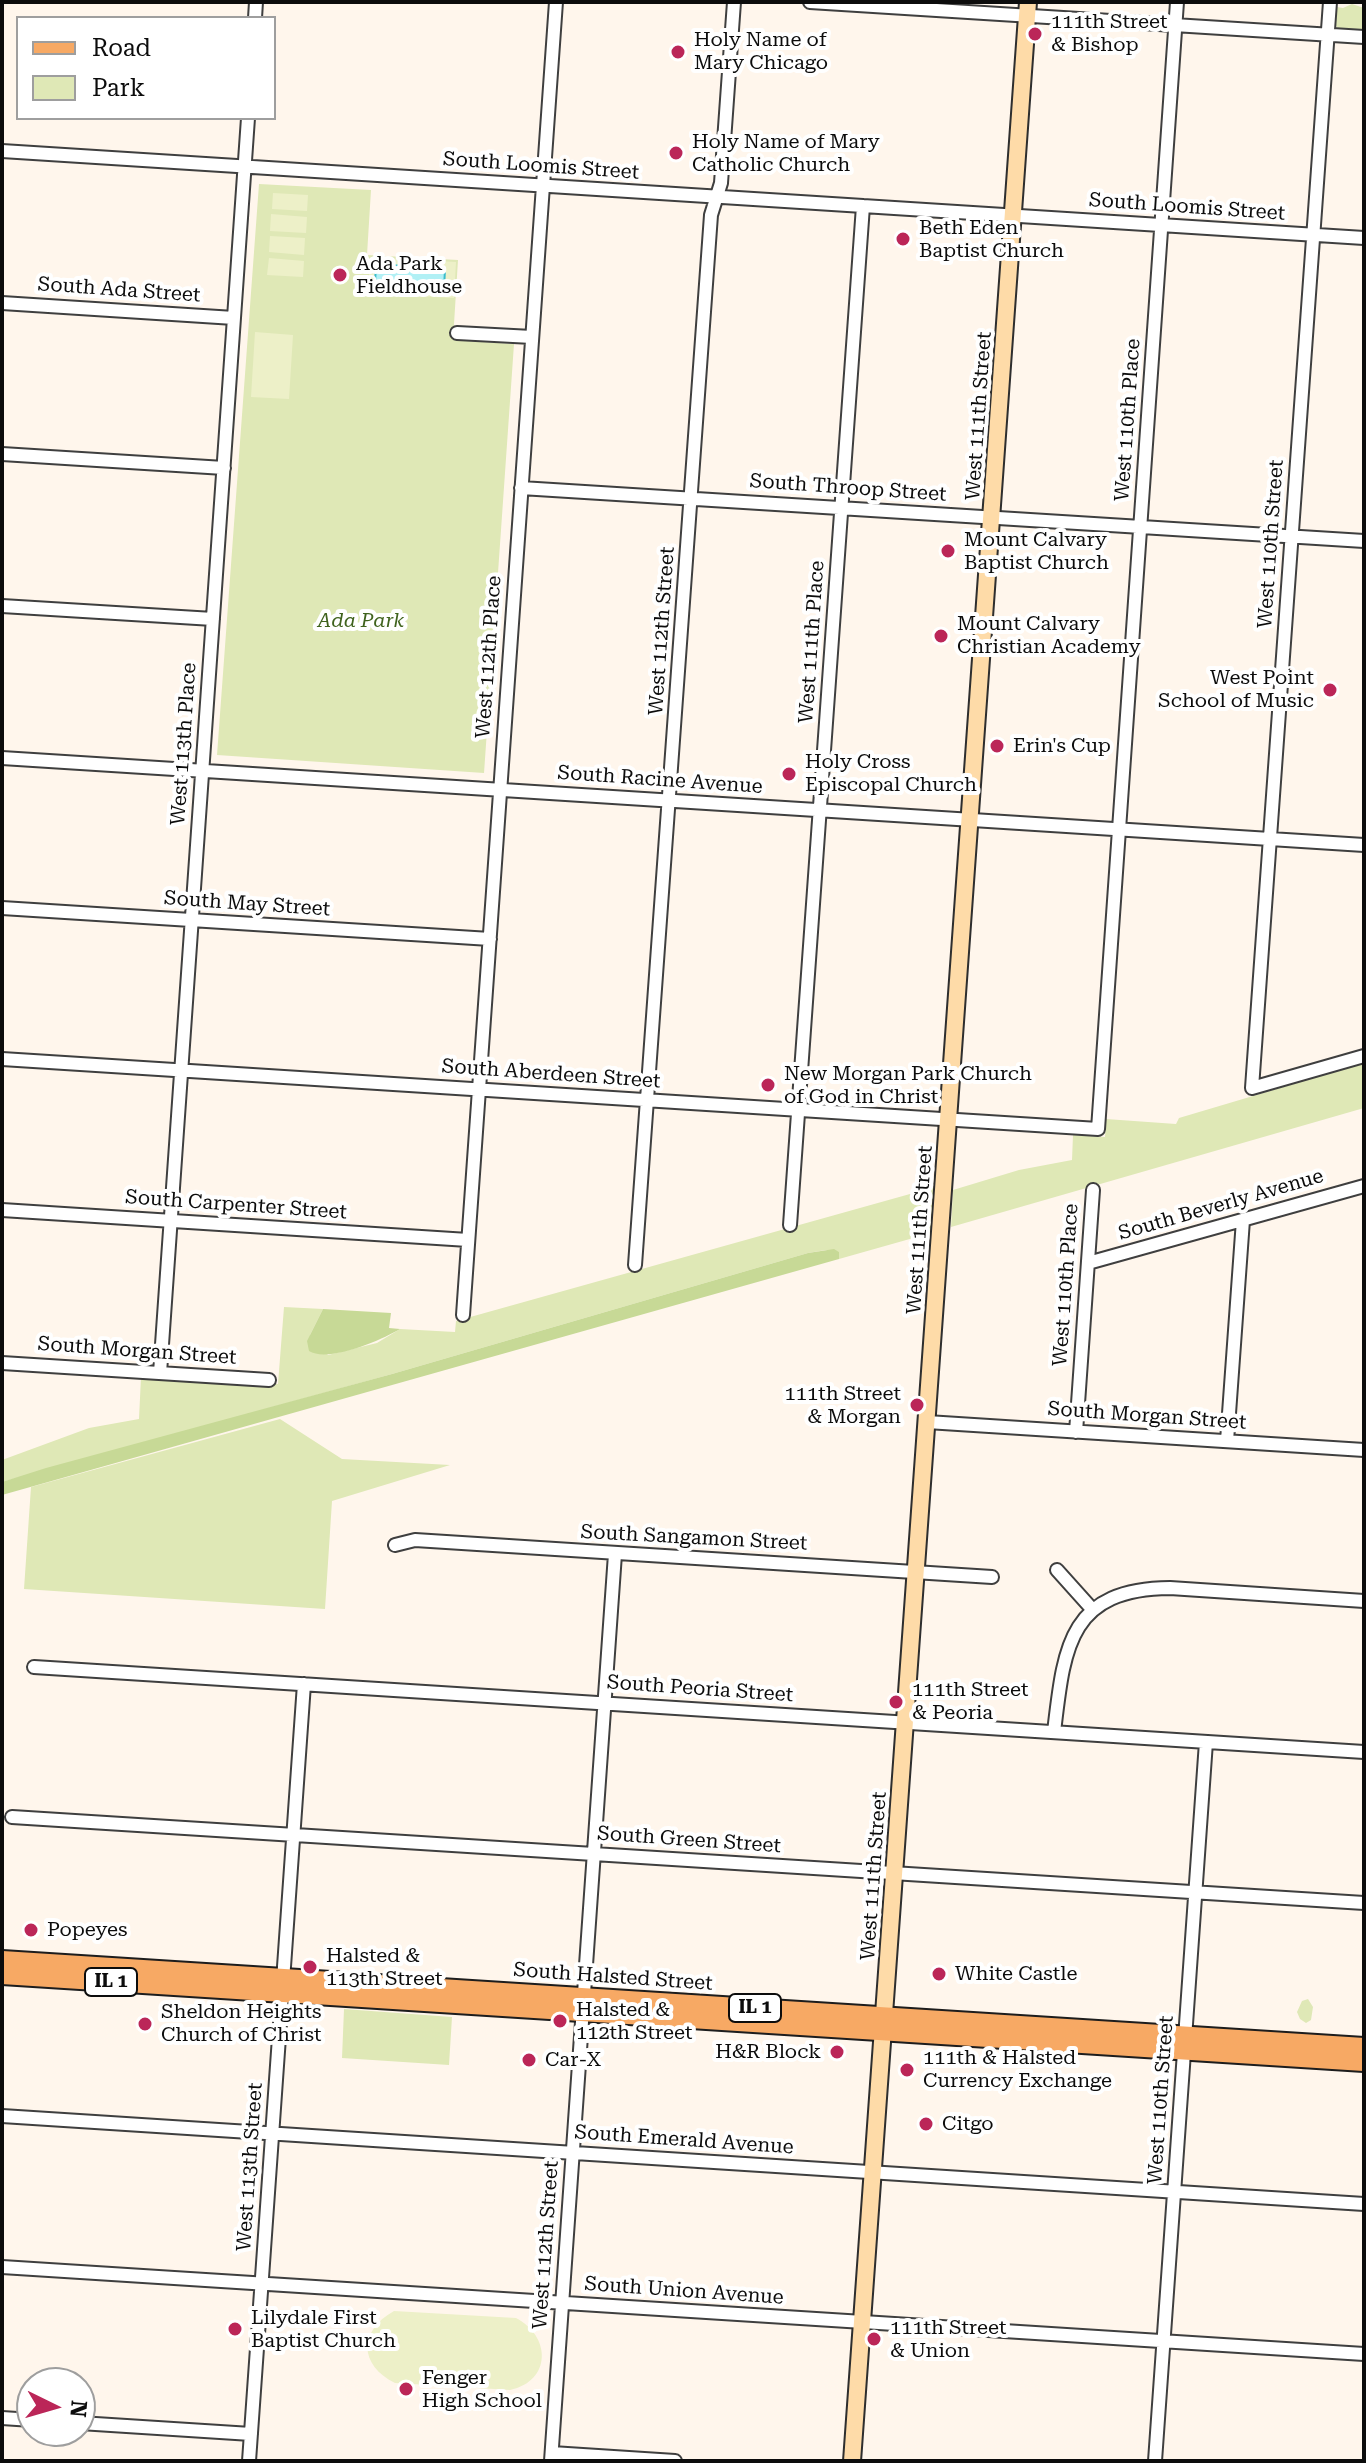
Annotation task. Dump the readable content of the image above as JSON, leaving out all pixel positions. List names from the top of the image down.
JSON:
{
  "streets": {
    "main road": ["West 111th Street", "South Halsted Street", "IL 1"],
    "street": [
      "South Loomis Street",
      "South Ada Street",
      "West 110th Place",
      "South Throop Street",
      "West 110th Street",
      "West 112th Street",
      "West 111th Place",
      "West 112th Place",
      "West 113th Place",
      "South Racine Avenue",
      "South May Street",
      "South Aberdeen Street",
      "South Carpenter Street",
      "South Beverly Avenue",
      "South Morgan Street",
      "South Sangamon Street",
      "South Peoria Street",
      "South Green Street",
      "South Emerald Avenue",
      "West 113th Street",
      "South Union Avenue"
    ]
  },
  "crossings": [
    ["South Loomis Street", "West 111th Street"],
    ["South Loomis Street", "West 110th Place"],
    ["South Loomis Street", "West 110th Street"],
    ["South Loomis Street", "West 112th Street"],
    ["South Loomis Street", "West 111th Place"],
    ["South Loomis Street", "West 112th Place"],
    ["South Loomis Street", "West 113th Place"],
    ["South Ada Street", "West 113th Place"],
    ["West 111th Street", "South Throop Street"],
    ["West 111th Street", "South Racine Avenue"],
    ["West 111th Street", "South Aberdeen Street"],
    ["West 111th Street", "South Morgan Street"],
    ["West 111th Street", "South Sangamon Street"],
    ["West 111th Street", "South Peoria Street"],
    ["West 111th Street", "South Green Street"],
    ["West 111th Street", "South Halsted Street"],
    ["West 111th Street", "South Emerald Avenue"],
    ["West 111th Street", "South Union Avenue"],
    ["West 110th Place", "South Throop Street"],
    ["West 110th Place", "South Racine Avenue"],
    ["West 110th Place", "South Aberdeen Street"],
    ["West 110th Place", "South Beverly Avenue"],
    ["West 110th Place", "South Morgan Street"],
    ["South Throop Street", "West 110th Street"],
    ["South Throop Street", "West 112th Street"],
    ["South Throop Street", "West 111th Place"],
    ["South Throop Street", "West 112th Place"],
    ["West 110th Street", "South Racine Avenue"],
    ["West 110th Street", "South Peoria Street"],
    ["West 110th Street", "South Green Street"],
    ["West 110th Street", "South Halsted Street"],
    ["West 110th Street", "South Emerald Avenue"],
    ["West 110th Street", "South Union Avenue"],
    ["West 112th Street", "South Racine Avenue"],
    ["West 112th Street", "South Aberdeen Street"],
    ["West 112th Street", "South Sangamon Street"],
    ["West 112th Street", "South Peoria Street"],
    ["West 112th Street", "South Green Street"],
    ["West 112th Street", "South Halsted Street"],
    ["West 112th Street", "South Emerald Avenue"],
    ["West 112th Street", "South Union Avenue"],
    ["West 111th Place", "South Racine Avenue"],
    ["West 111th Place", "South Aberdeen Street"],
    ["West 112th Place", "South Racine Avenue"],
    ["West 112th Place", "South May Street"],
    ["West 112th Place", "South Aberdeen Street"],
    ["West 112th Place", "South Carpenter Street"],
    ["West 113th Place", "South Racine Avenue"],
    ["West 113th Place", "South May Street"],
    ["West 113th Place", "South Aberdeen Street"],
    ["West 113th Place", "South Carpenter Street"],
    ["West 113th Place", "South Morgan Street"],
    ["South Peoria Street", "West 113th Street"],
    ["South Green Street", "West 113th Street"],
    ["South Halsted Street", "West 113th Street"],
    ["South Emerald Avenue", "West 113th Street"],
    ["West 113th Street", "South Union Avenue"]
  ],
  "parks": ["Ada Park"],
  "places": [
    "111th Street & Bishop",
    "Holy Name of Mary Chicago",
    "Holy Name of Mary Catholic Church",
    "Beth Eden Baptist Church",
    "Ada Park Fieldhouse",
    "Mount Calvary Baptist Church",
    "Mount Calvary Christian Academy",
    "West Point School of Music",
    "Erin's Cup",
    "Holy Cross Episcopal Church",
    "New Morgan Park Church of God in Christ",
    "111th Street & Morgan",
    "111th Street & Peoria",
    "Popeyes",
    "Halsted & 113th Street",
    "White Castle",
    "Halsted & 112th Street",
    "Sheldon Heights Church of Christ",
    "H&R Block",
    "Car-X",
    "111th & Halsted Currency Exchange",
    "Citgo",
    "Lilydale First Baptist Church",
    "111th Street & Union",
    "Fenger High School"
  ],
  "legend": ["Road", "Park"],
  "north": "right"
}
